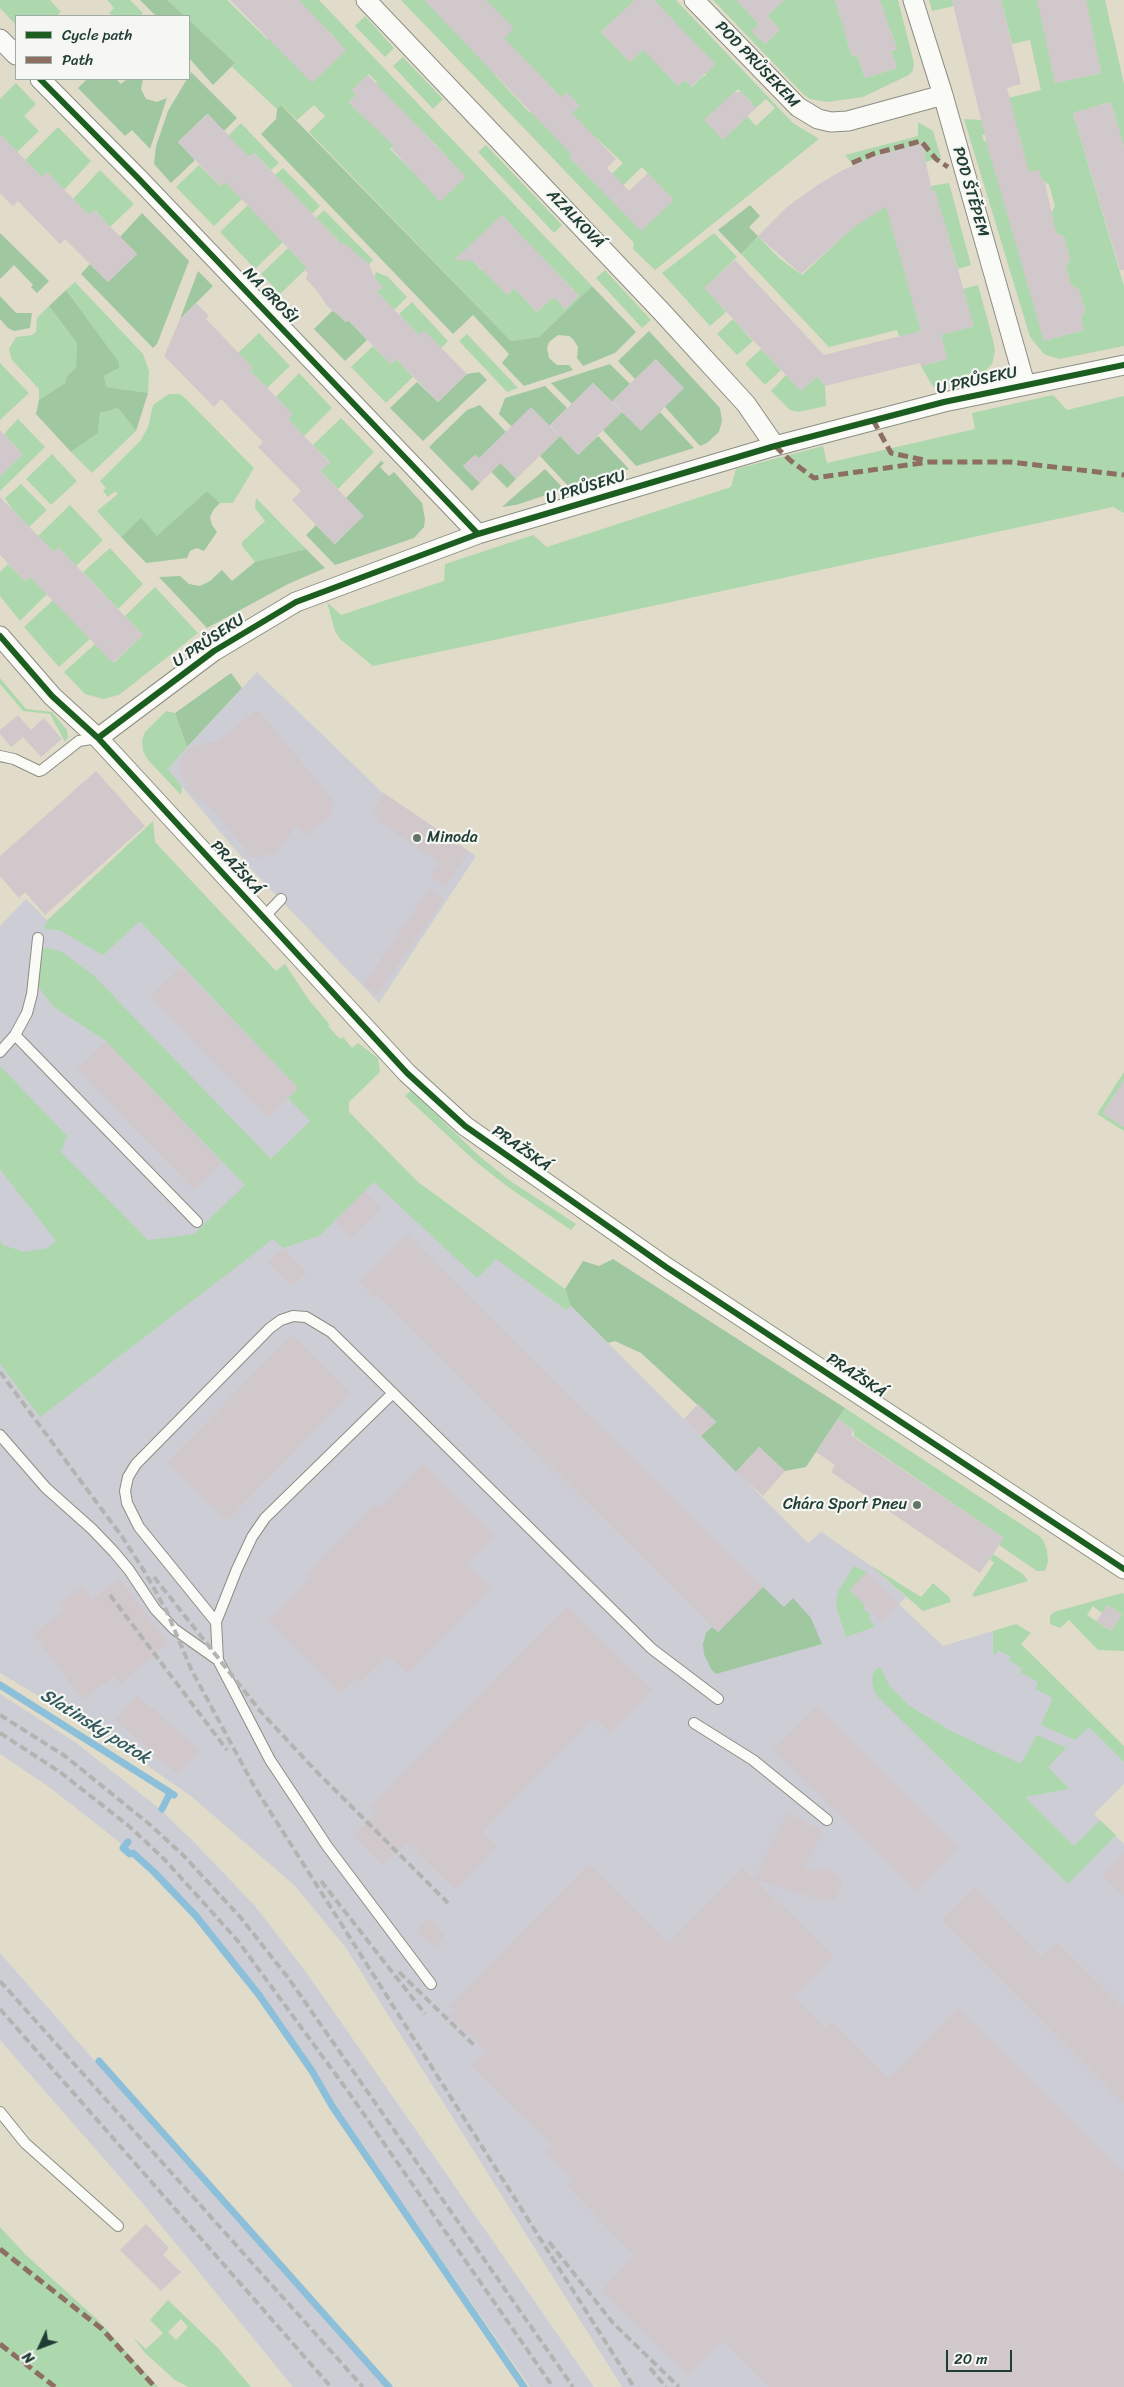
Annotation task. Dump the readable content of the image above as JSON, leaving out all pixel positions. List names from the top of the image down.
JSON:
{
  "streets": {
    "street": [
      "POD PRŮSEKEM",
      "POD ŠTĚPEM",
      "AZALKOVÁ",
      "NA GROŠI",
      "U PRŮSEKU",
      "PRAŽSKÁ"
    ]
  },
  "crossings": [
    ["POD PRŮSEKEM", "POD ŠTĚPEM"],
    ["POD ŠTĚPEM", "U PRŮSEKU"],
    ["AZALKOVÁ", "U PRŮSEKU"],
    ["NA GROŠI", "U PRŮSEKU"],
    ["U PRŮSEKU", "PRAŽSKÁ"]
  ],
  "water": ["Slatinský potok"],
  "places": ["Minoda", "Chára Sport Pneu"],
  "legend": ["Cycle path", "Path"],
  "scale_bar": "20 m",
  "north": "bottom left"
}
